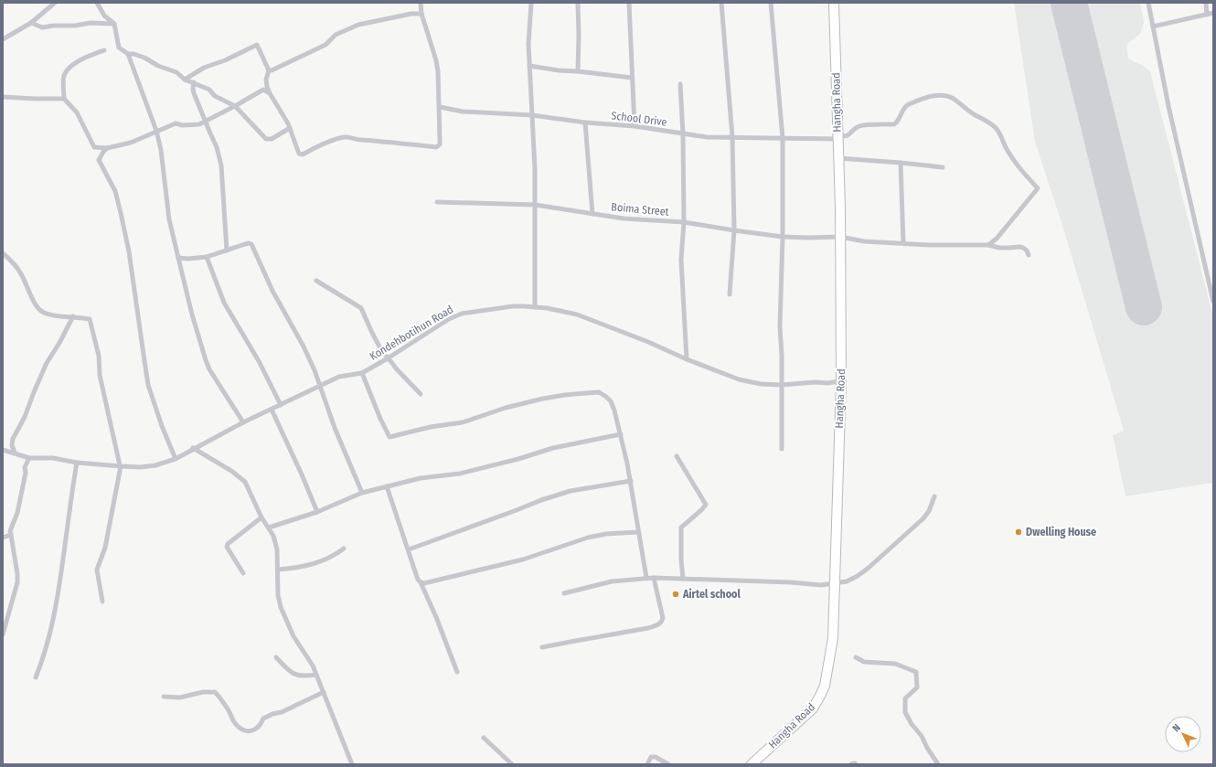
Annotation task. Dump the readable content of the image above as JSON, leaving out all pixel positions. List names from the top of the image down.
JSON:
{
  "streets": {
    "highway": ["Hangha Road"],
    "street": ["School Drive", "Boima Street", "Kondehbotihun Road"]
  },
  "crossings": [
    ["Hangha Road", "School Drive"],
    ["Hangha Road", "Boima Street"],
    ["Hangha Road", "Kondehbotihun Road"],
    ["School Drive", "Boima Street"]
  ],
  "places": ["Dwelling House", "Airtel school"],
  "north": "top left"
}
